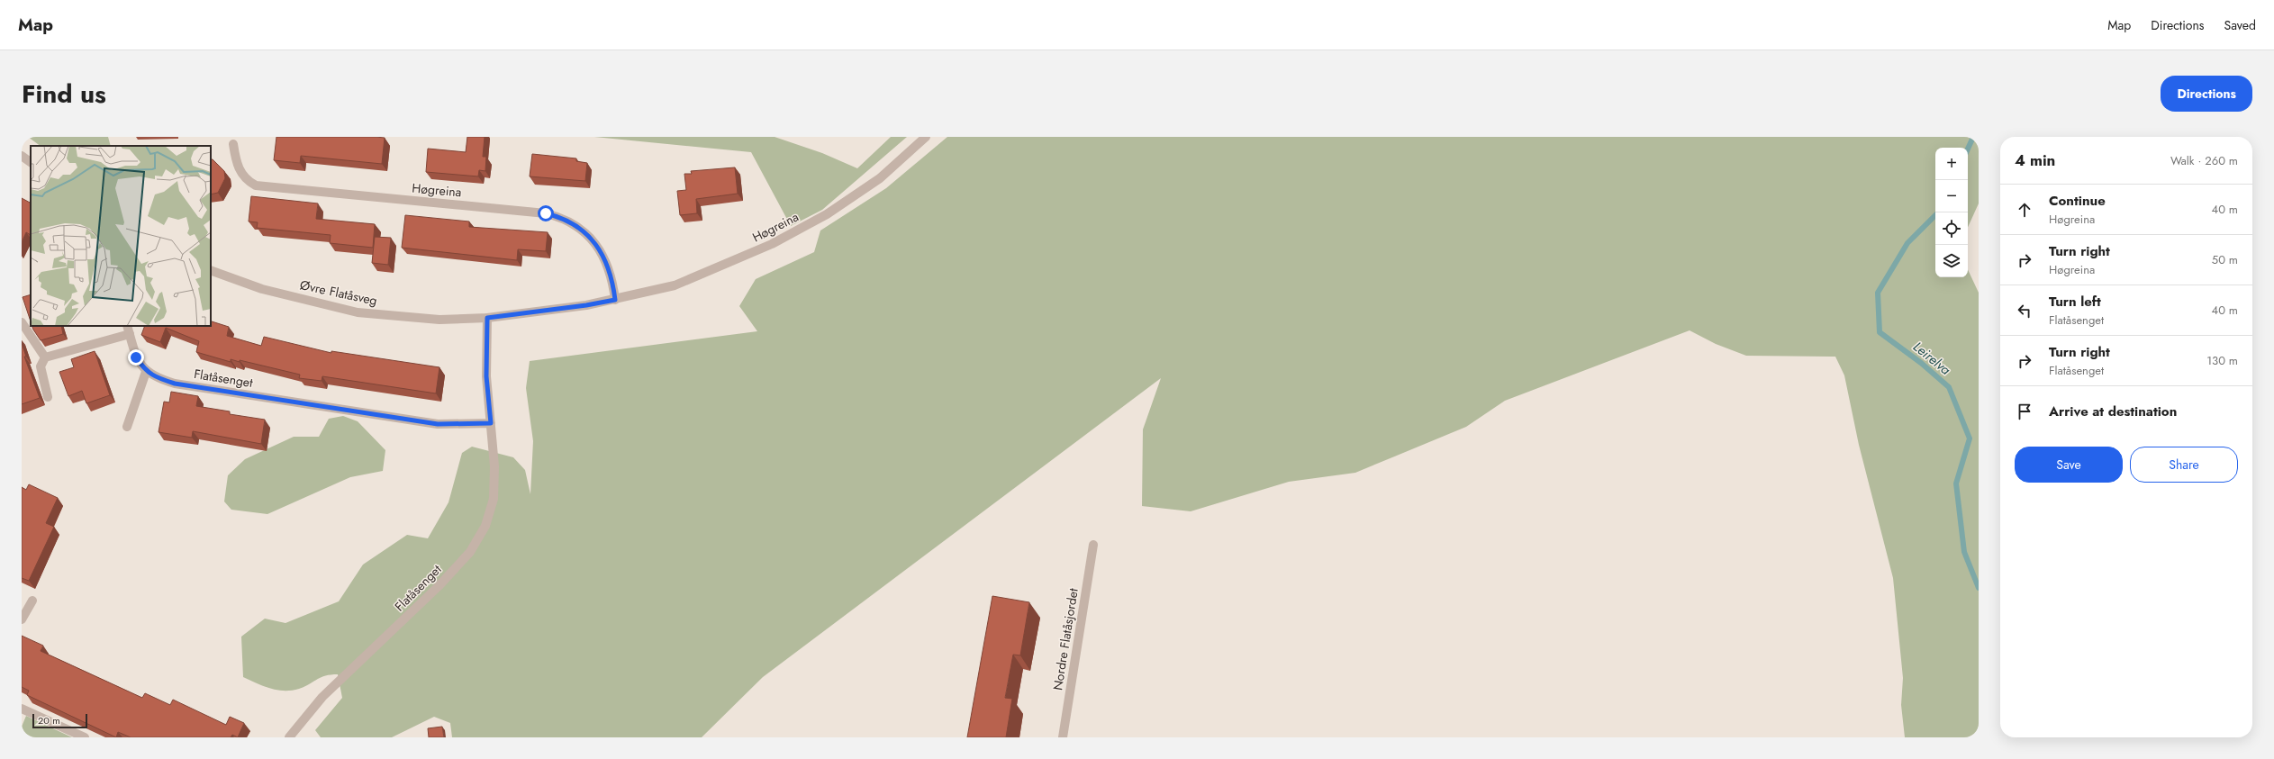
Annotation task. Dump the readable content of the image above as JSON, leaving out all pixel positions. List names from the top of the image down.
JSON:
{
  "streets": {
    "street": [
      "Høgreina",
      "Øvre Flatåsveg",
      "Flatåsenget",
      "Nordre Flatåsjordet"
    ]
  },
  "crossings": [
    ["Høgreina", "Øvre Flatåsveg"],
    ["Høgreina", "Flatåsenget"],
    ["Øvre Flatåsveg", "Flatåsenget"]
  ],
  "water": ["Leirelva"],
  "scale_bar": "20 m",
  "page": {
    "header": "Map",
    "nav": ["Map", "Directions", "Saved"],
    "title": "Find us",
    "buttons": [
      "Directions",
      ["Save", "Share"]
    ],
    "heading": ["4 min", "Walk · 260 m"],
    "map_buttons": ["+", "−"],
    "list": [
      ["Continue", "Høgreina", "40 m"],
      ["Turn right", "Høgreina", "50 m"],
      ["Turn left", "Flatåsenget", "40 m"],
      ["Turn right", "Flatåsenget", "130 m"],
      "Arrive at destination"
    ],
    "scale": "20 m"
  }
}
